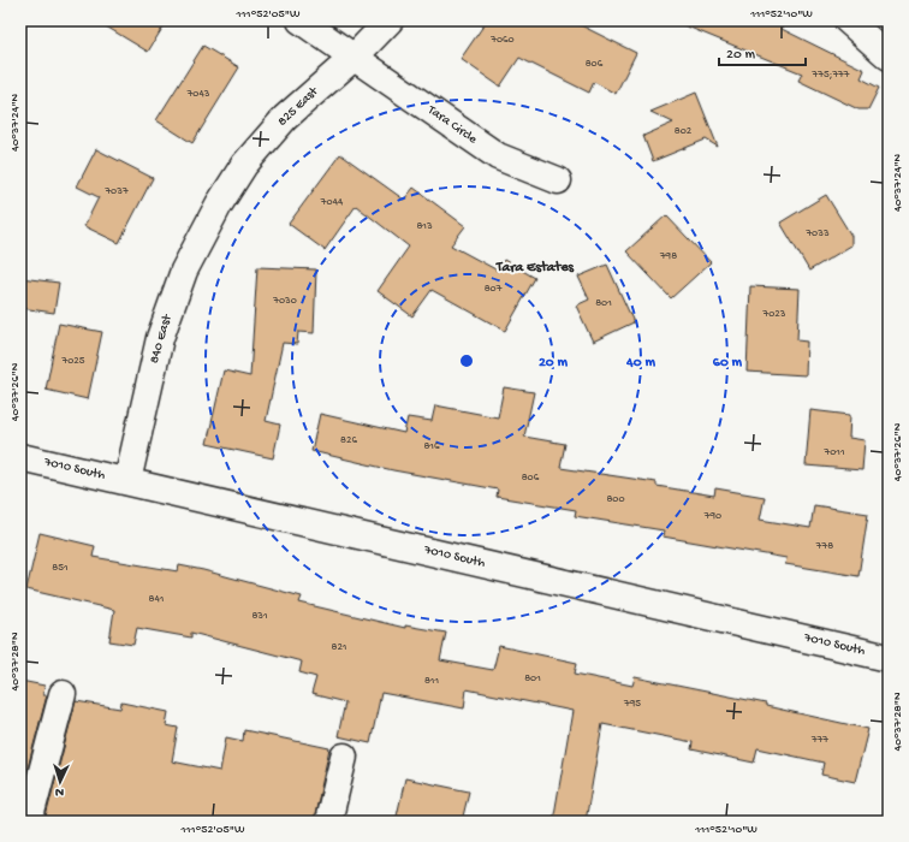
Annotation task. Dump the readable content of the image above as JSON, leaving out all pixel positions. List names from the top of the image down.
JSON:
{
  "streets": {
    "street": [
      "825 East",
      "Tara Circle",
      "840 East",
      "7010 South"
    ]
  },
  "crossings": [
    ["825 East", "Tara Circle"],
    ["825 East", "840 East"],
    ["840 East", "7010 South"]
  ],
  "districts": ["Tara Estates"],
  "house_numbers": [
    "7060",
    "806",
    "775;777",
    "7043",
    "802",
    "7037",
    "7044",
    "813",
    "7033",
    "798",
    "807",
    "7030",
    "801",
    "7023",
    "7025",
    "826",
    "816",
    "7011",
    "806",
    "800",
    "790",
    "778",
    "851",
    "841",
    "831",
    "821",
    "801",
    "811",
    "795",
    "777"
  ],
  "scale_bar": "20 m",
  "north": "bottom",
  "coordinates": [
    "111°52'05\"W",
    "111°52'10\"W",
    "40°37'24\"N",
    "40°37'26\"N",
    "40°37'28\"N"
  ],
  "rings": ["20 m", "40 m", "60 m"]
}
